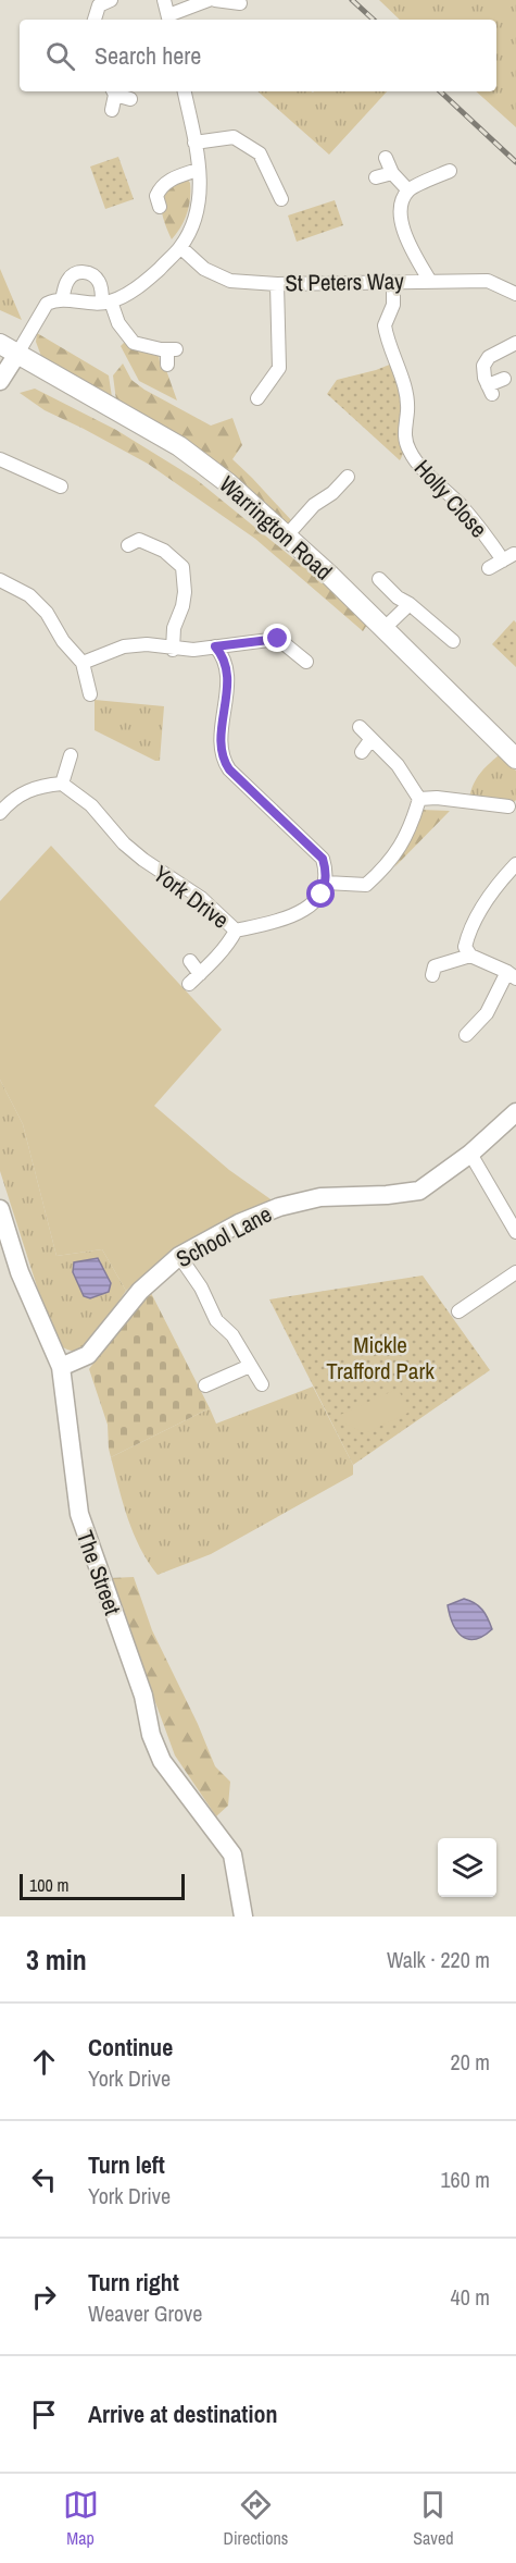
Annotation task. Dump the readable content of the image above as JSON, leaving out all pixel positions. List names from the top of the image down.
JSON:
{
  "streets": {
    "main road": ["Warrington Road"],
    "street": [
      "St Peters Way",
      "Holly Close",
      "York Drive",
      "School Lane",
      "The Street"
    ]
  },
  "crossings": [
    ["St Peters Way", "Holly Close"],
    ["School Lane", "The Street"]
  ],
  "parks": ["Mickle Trafford Park"],
  "scale_bar": "100 m",
  "page": {
    "search": "Search here",
    "scale": "100 m",
    "heading": ["3 min", "Walk · 220 m"],
    "list": [
      ["Continue", "York Drive", "20 m"],
      ["Turn left", "York Drive", "160 m"],
      ["Turn right", "Weaver Grove", "40 m"],
      "Arrive at destination"
    ],
    "nav": ["Map", "Directions", "Saved"]
  }
}
